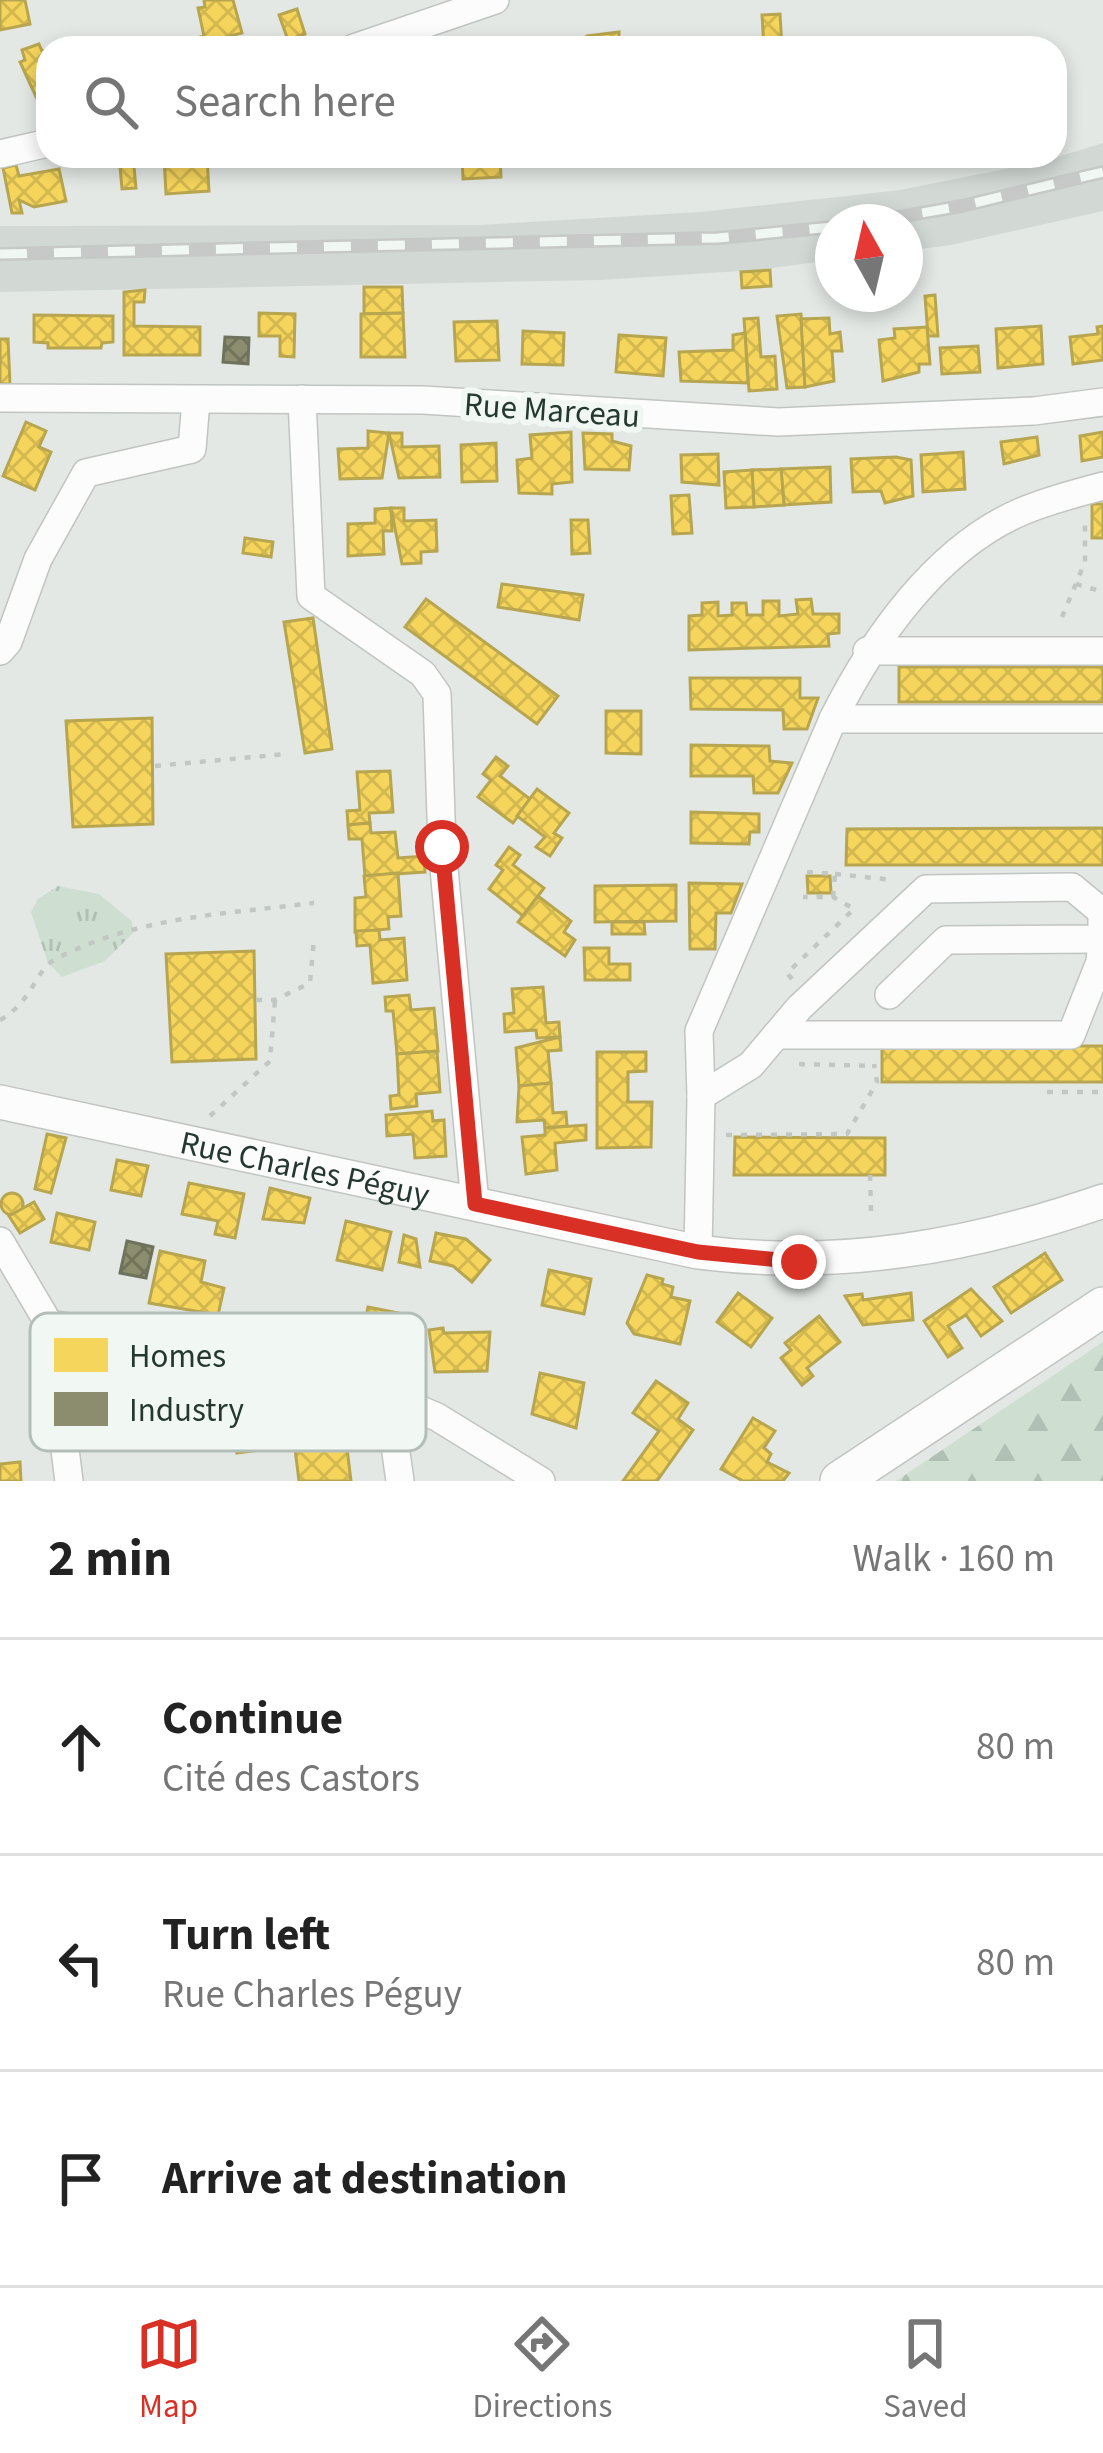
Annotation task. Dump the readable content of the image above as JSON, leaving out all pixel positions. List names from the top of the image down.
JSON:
{
  "streets": {
    "street": ["Rue Marceau", "Rue Charles Péguy"]
  },
  "legend": ["Homes", "Industry"],
  "north": "top",
  "page": {
    "search": "Search here",
    "heading": ["2 min", "Walk · 160 m"],
    "list": [
      ["Continue", "Cité des Castors", "80 m"],
      ["Turn left", "Rue Charles Péguy", "80 m"],
      "Arrive at destination"
    ],
    "nav": ["Map", "Directions", "Saved"]
  }
}
